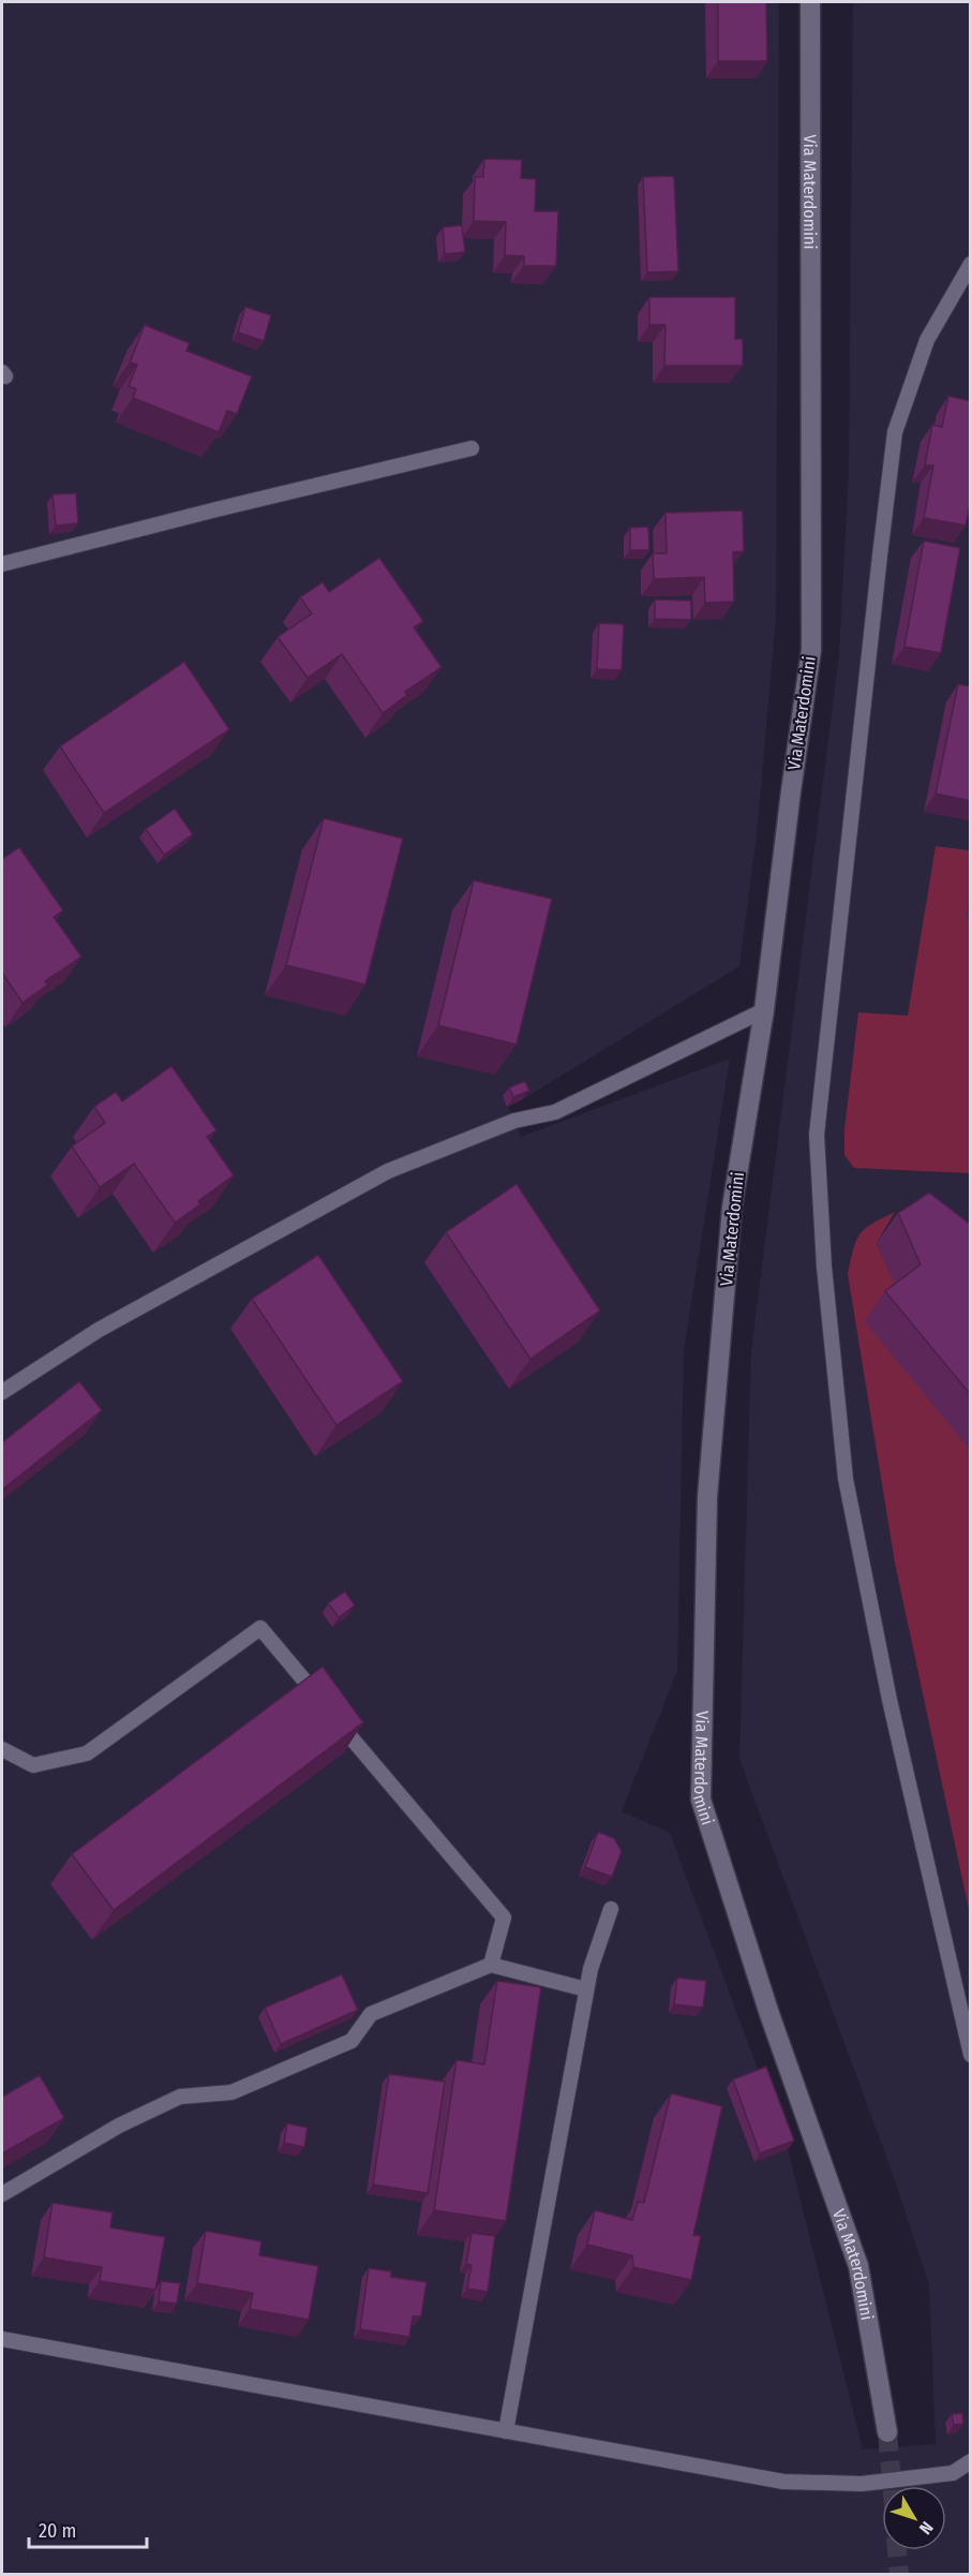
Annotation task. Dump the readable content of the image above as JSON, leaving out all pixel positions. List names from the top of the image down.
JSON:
{
  "streets": {
    "street": ["Via Materdomini"]
  },
  "scale_bar": "20 m",
  "north": "bottom right"
}
